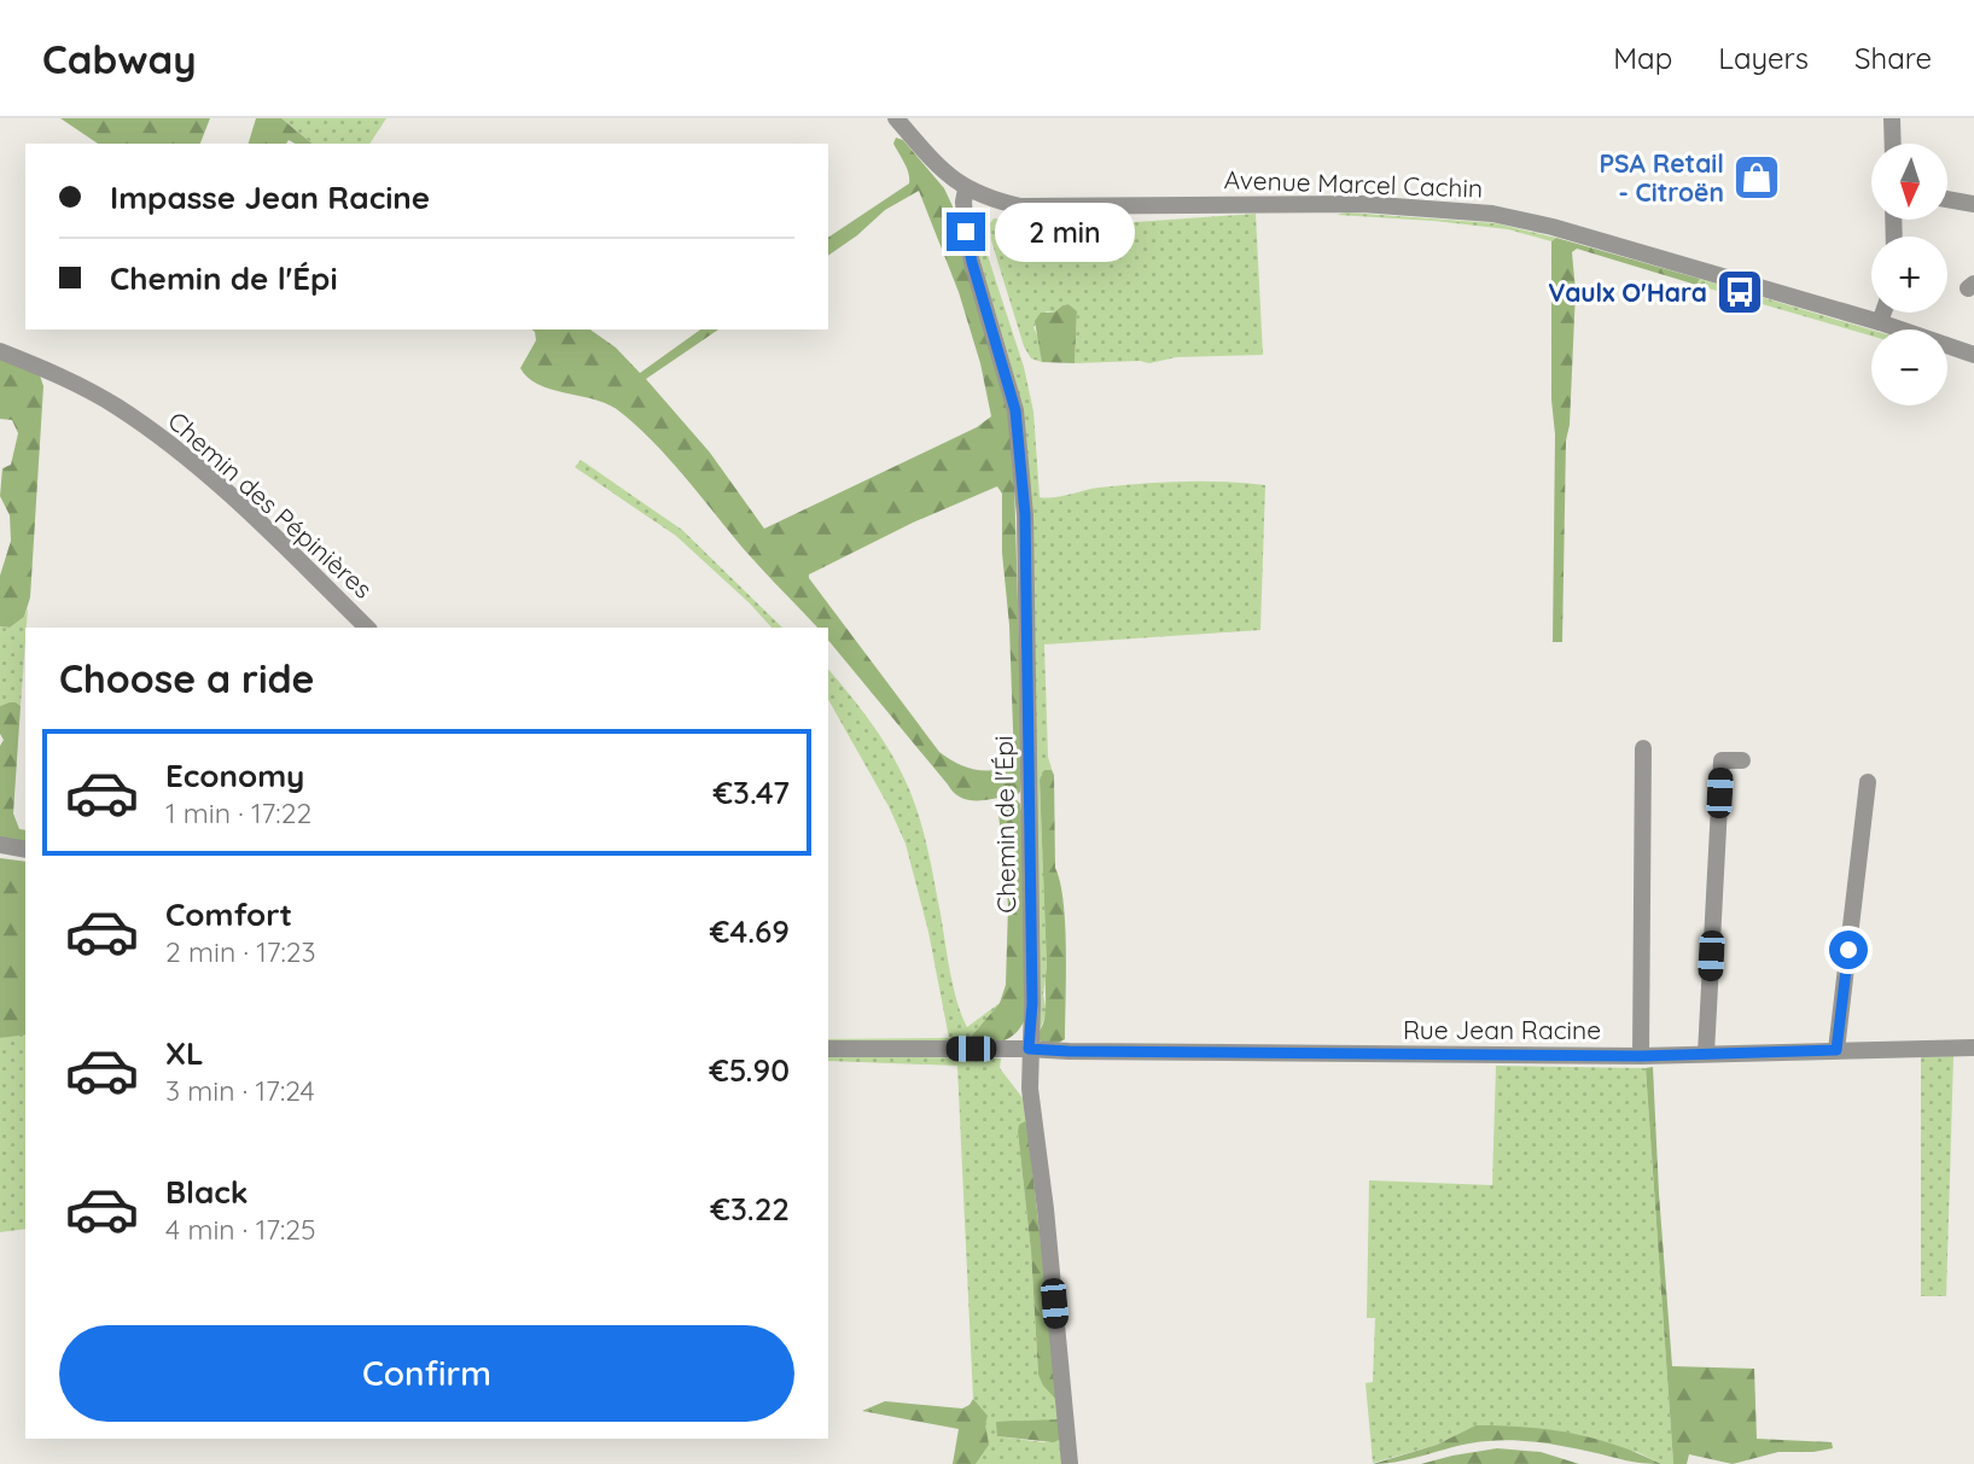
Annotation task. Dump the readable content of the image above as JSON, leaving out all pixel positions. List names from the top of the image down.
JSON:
{
  "streets": {
    "street": [
      "Avenue Marcel Cachin",
      "Chemin des Pépinières",
      "Chemin de l'Épi",
      "Rue Jean Racine"
    ]
  },
  "crossings": [
    ["Avenue Marcel Cachin", "Chemin de l'Épi"],
    ["Chemin de l'Épi", "Rue Jean Racine"]
  ],
  "places": {
    "shop": ["PSA Retail - Citroën"],
    "bus stop": ["Vaulx O'Hara"]
  },
  "north": "bottom",
  "page": {
    "header": "Cabway",
    "nav": ["Map", "Layers", "Share"],
    "map_buttons": ["+", "−"],
    "banner": ["Impasse Jean Racine", "Chemin de l'Épi"],
    "bubble": "2 min",
    "heading": "Choose a ride",
    "list": [
      {
        "name": "Economy",
        "note": "1 min · 17:22",
        "value": "€3.47"
      },
      {
        "name": "Comfort",
        "note": "2 min · 17:23",
        "value": "€4.69"
      },
      {
        "name": "XL",
        "note": "3 min · 17:24",
        "value": "€5.90"
      },
      {
        "name": "Black",
        "note": "4 min · 17:25",
        "value": "€3.22"
      }
    ],
    "buttons": "Confirm"
  }
}
